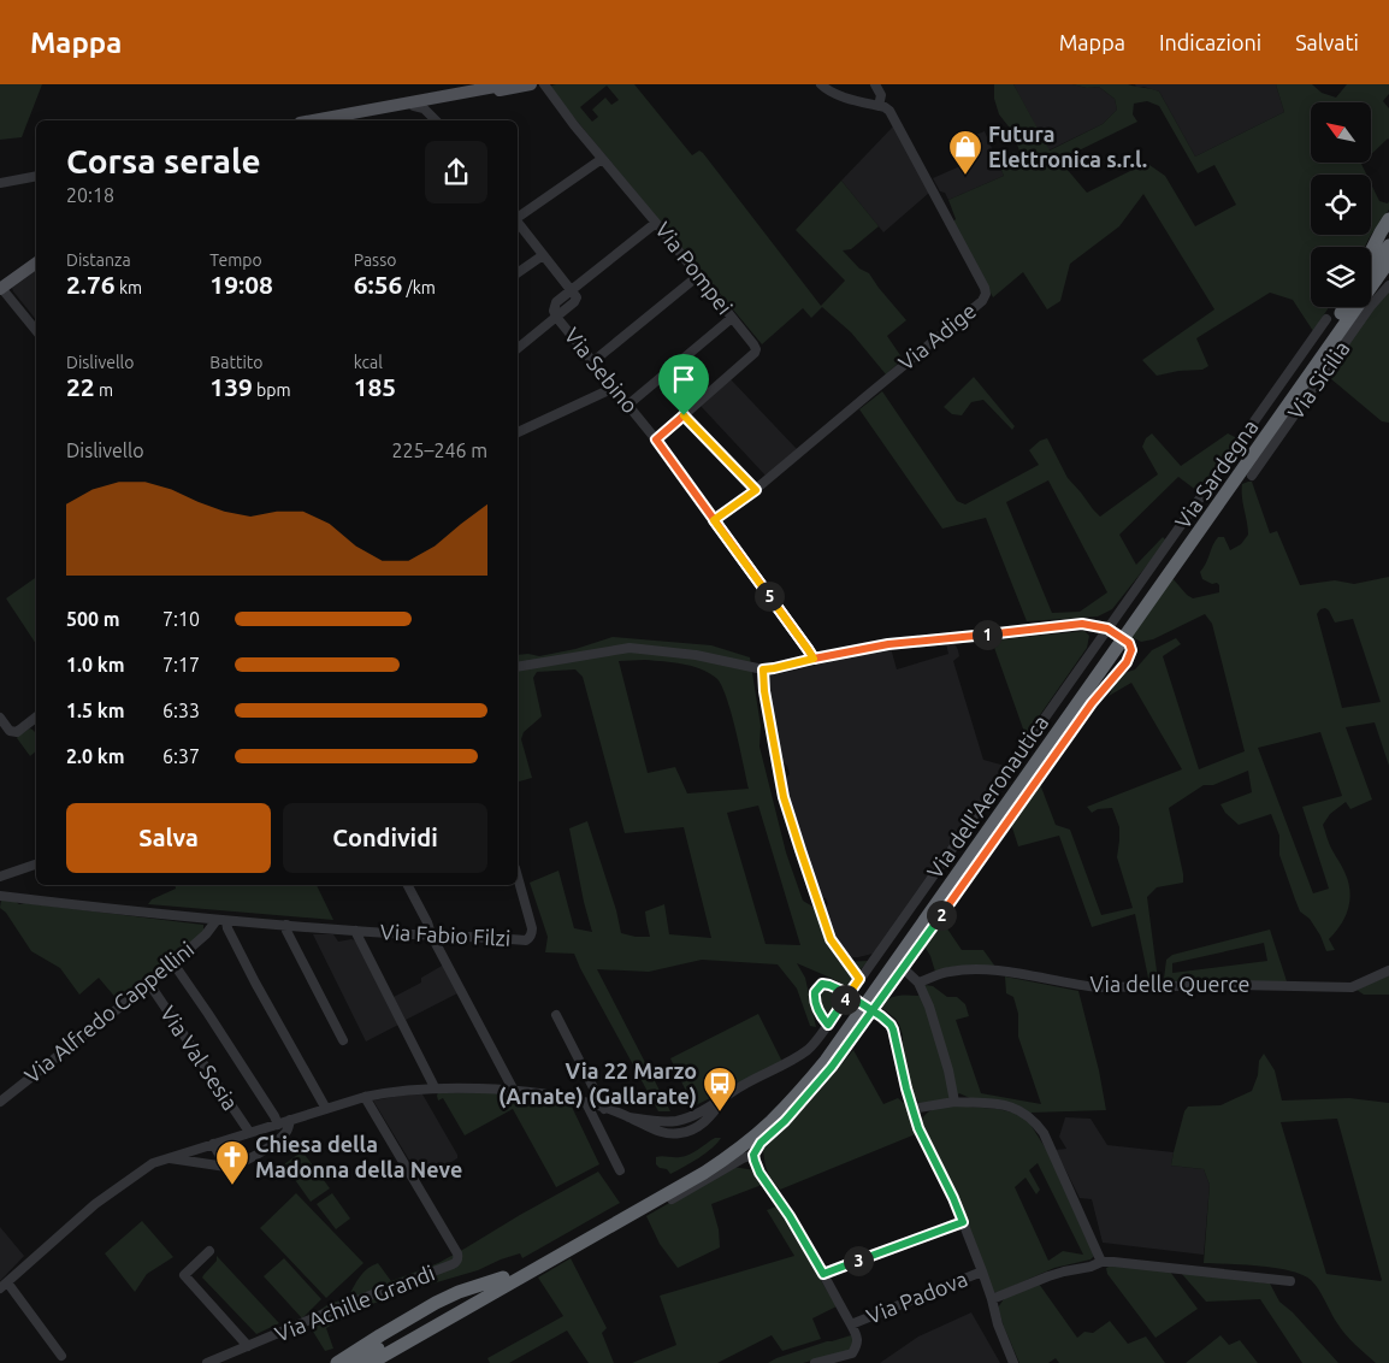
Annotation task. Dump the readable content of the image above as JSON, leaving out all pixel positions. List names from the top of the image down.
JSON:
{
  "streets": {
    "street": [
      "Via Pompei",
      "Via Adige",
      "Via Sebino",
      "Via Sicilia",
      "Via Sardegna",
      "Via dell'Aeronautica",
      "Via Fabio Filzi",
      "Via delle Querce",
      "Via Alfredo Cappellini",
      "Via Val Sesia",
      "Via Padova",
      "Via Achille Grandi"
    ]
  },
  "crossings": [
    ["Via Pompei", "Via Sebino"],
    ["Via Adige", "Via Sebino"],
    ["Via Sardegna", "Via dell'Aeronautica"],
    ["Via dell'Aeronautica", "Via Val Sesia"],
    ["Via dell'Aeronautica", "Via Achille Grandi"],
    ["Via Fabio Filzi", "Via Alfredo Cappellini"],
    ["Via Alfredo Cappellini", "Via Val Sesia"]
  ],
  "places": {
    "shop": ["Futura Elettronica s.r.l."],
    "bus stop": ["Via 22 Marzo (Arnate) (Gallarate)"],
    "church": ["Chiesa della Madonna della Neve"]
  },
  "north": "top left",
  "page": {
    "header": "Mappa",
    "nav": ["Mappa", "Indicazioni", "Salvati"],
    "heading": ["Corsa serale", "20:18"],
    "stats": [
      ["Distanza", "2.76 km"],
      ["Tempo", "19:08"],
      ["Passo", "6:56 /km"],
      ["Dislivello", "22 m"],
      ["Battito", "139 bpm"],
      ["kcal", "185"]
    ],
    "chart": ["Dislivello", "225–246 m"],
    "pins": [
      "5",
      "1",
      "2",
      "4",
      "3"
    ],
    "list": [
      {
        "name": "500 m",
        "note": "7:10"
      },
      {
        "name": "1.0 km",
        "note": "7:17"
      },
      {
        "name": "1.5 km",
        "note": "6:33"
      },
      {
        "name": "2.0 km",
        "note": "6:37"
      }
    ],
    "buttons": ["Salva", "Condividi"]
  }
}
